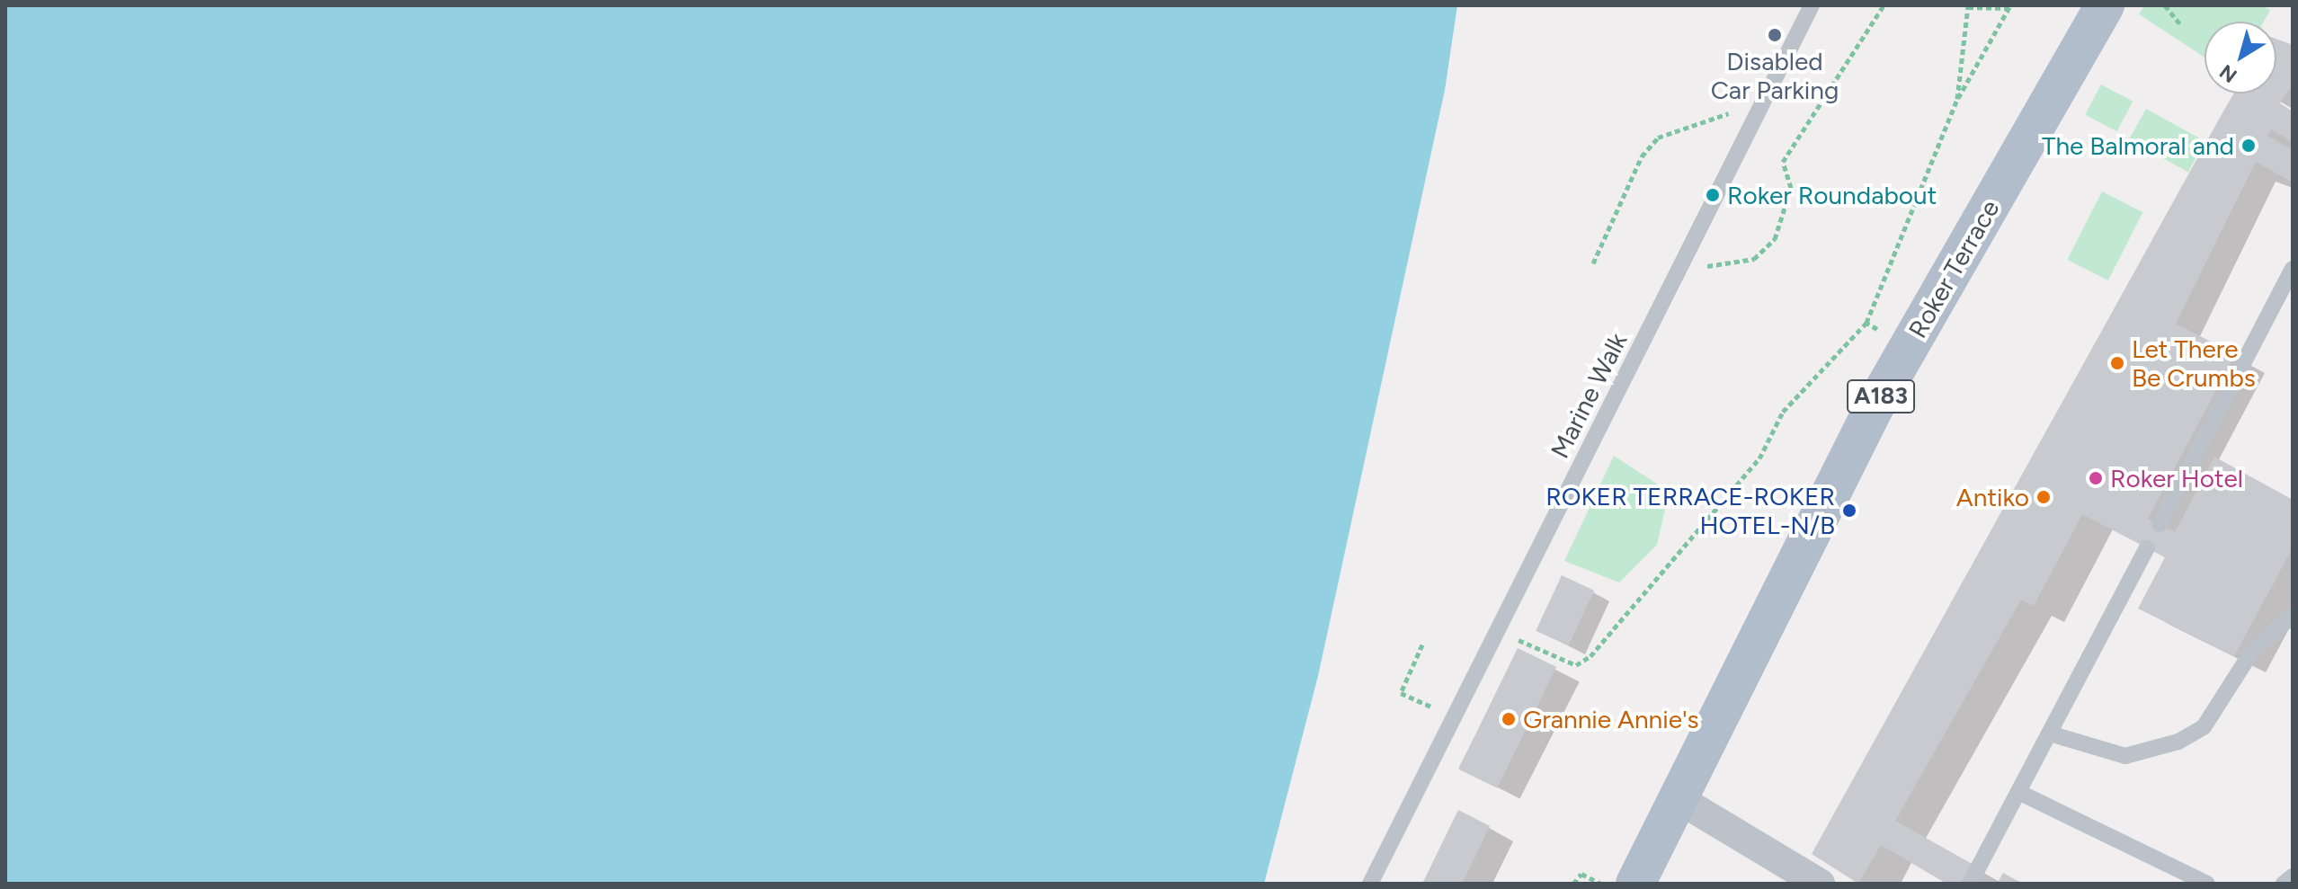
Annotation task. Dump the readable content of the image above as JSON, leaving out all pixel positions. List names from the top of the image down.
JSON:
{
  "streets": {
    "main road": ["Roker Terrace", "A183"],
    "lane": ["Marine Walk"]
  },
  "places": [
    "Disabled Car Parking",
    "The Balmoral and",
    "Roker Roundabout",
    "Let There Be Crumbs",
    "Roker Hotel",
    "Antiko",
    "ROKER TERRACE-ROKER HOTEL-N/B",
    "Grannie Annie's"
  ],
  "north": "bottom left"
}
